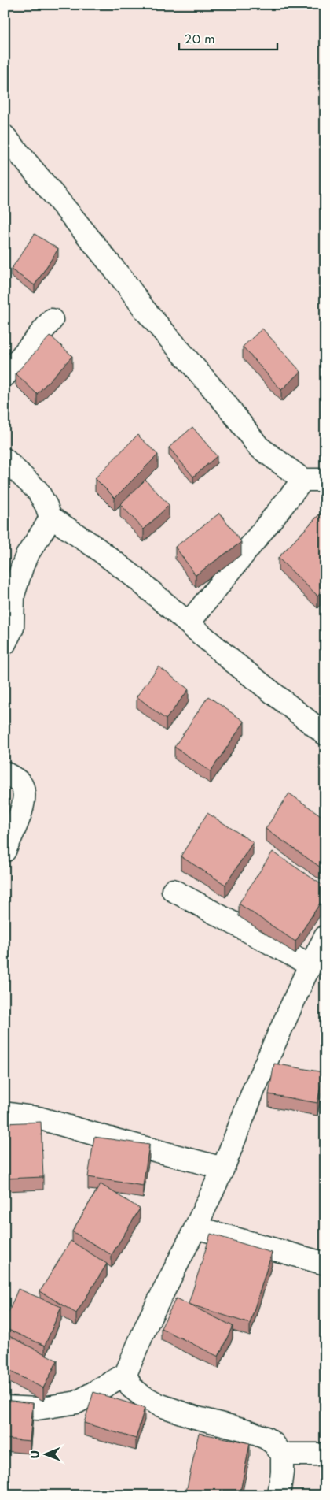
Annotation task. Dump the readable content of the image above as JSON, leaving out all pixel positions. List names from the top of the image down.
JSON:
{
  "scale_bar": "20 m",
  "north": "left"
}
